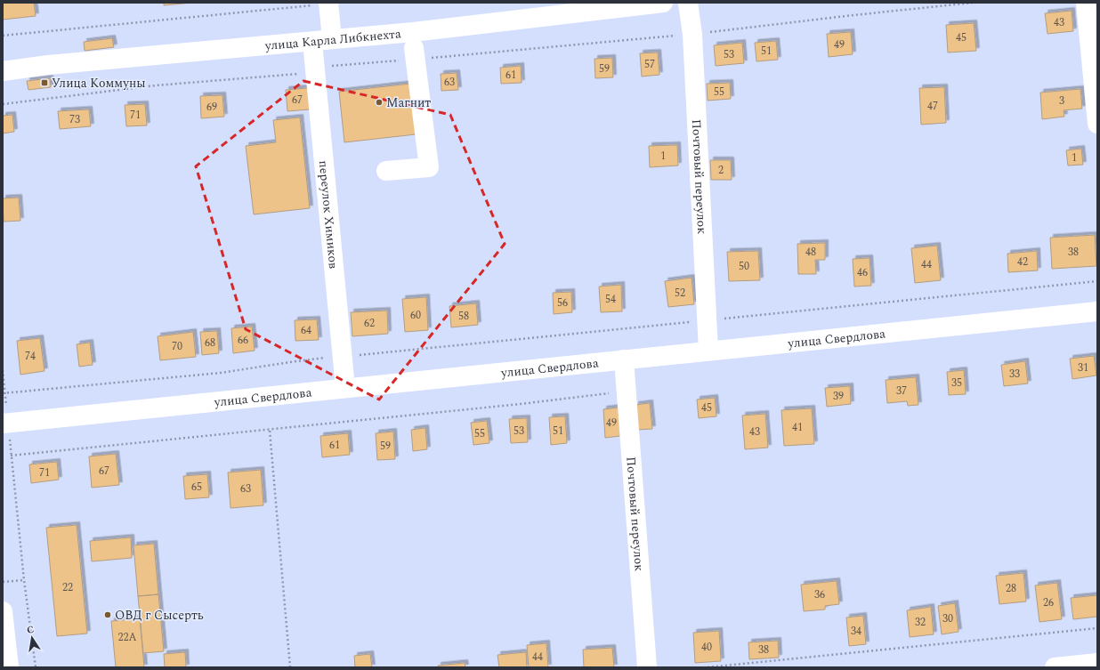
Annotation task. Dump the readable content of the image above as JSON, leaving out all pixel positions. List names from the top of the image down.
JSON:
{
  "streets": {
    "street": [
      "улица Карла Либкнехта",
      "Почтовый переулок",
      "переулок Химиков",
      "улица Свердлова"
    ]
  },
  "crossings": [
    ["улица Карла Либкнехта", "переулок Химиков"],
    ["Почтовый переулок", "улица Свердлова"],
    ["переулок Химиков", "улица Свердлова"]
  ],
  "places": {
    "transit": ["Улица Коммуны"],
    "other": ["Магнит", "ОВД г Сысерть"]
  },
  "house_numbers": [
    "43",
    "45",
    "49",
    "51",
    "53",
    "57",
    "59",
    "61",
    "63",
    "55",
    "67",
    "3",
    "47",
    "69",
    "71",
    "73",
    "1",
    "1",
    "2",
    "48",
    "38",
    "42",
    "44",
    "50",
    "46",
    "52",
    "54",
    "56",
    "60",
    "58",
    "62",
    "64",
    "66",
    "68",
    "70",
    "74",
    "31",
    "33",
    "35",
    "37",
    "39",
    "45",
    "49",
    "41",
    "53",
    "51",
    "43",
    "55",
    "61",
    "59",
    "67",
    "71",
    "65",
    "63",
    "22",
    "28",
    "36",
    "26",
    "30",
    "32",
    "34",
    "22А",
    "40",
    "38",
    "44"
  ],
  "north": "top"
}
